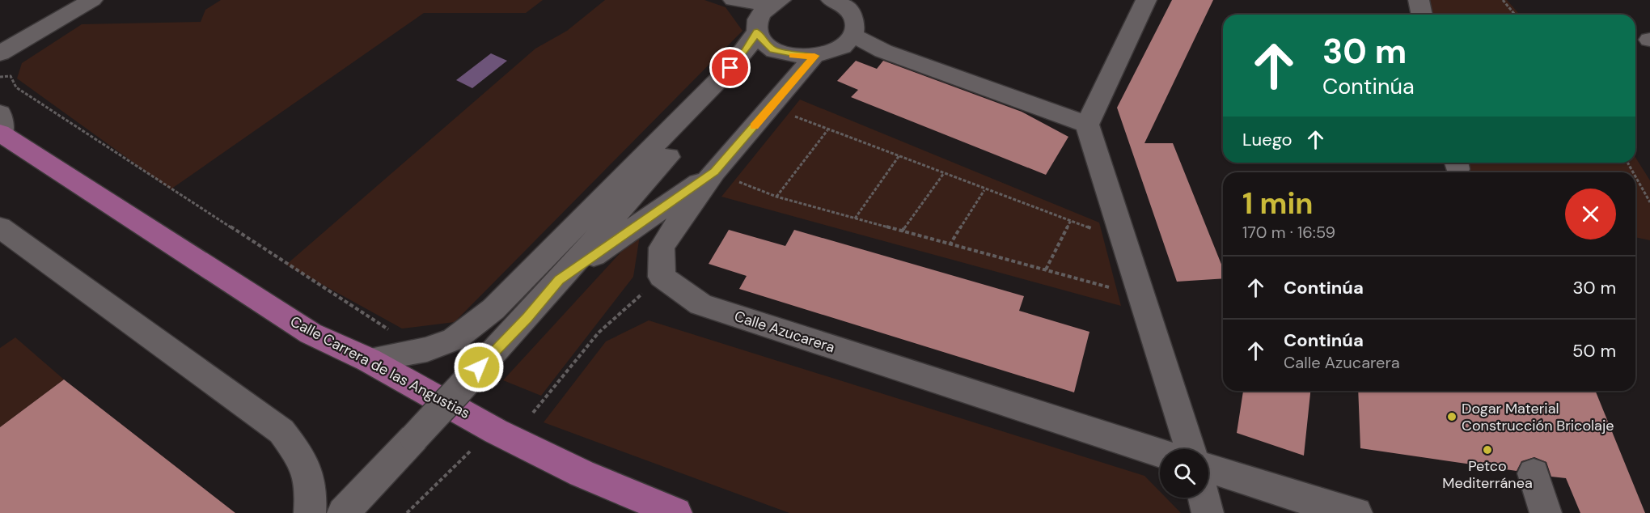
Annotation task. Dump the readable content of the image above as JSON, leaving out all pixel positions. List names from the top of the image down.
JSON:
{
  "streets": {
    "main road": ["Calle Carrera de las Angustias"],
    "street": ["Calle Azucarera"]
  },
  "places": ["Dogar Material Construcción Bricolaje", "Petco Mediterránea"],
  "page": {
    "turn": ["30 m", "Continúa"],
    "then": "Luego",
    "heading": ["1 min", "170 m · 16:59"],
    "list": [
      {
        "name": "Continúa",
        "value": "30 m"
      },
      {
        "name": "Continúa",
        "note": "Calle Azucarera",
        "value": "50 m"
      }
    ]
  }
}
